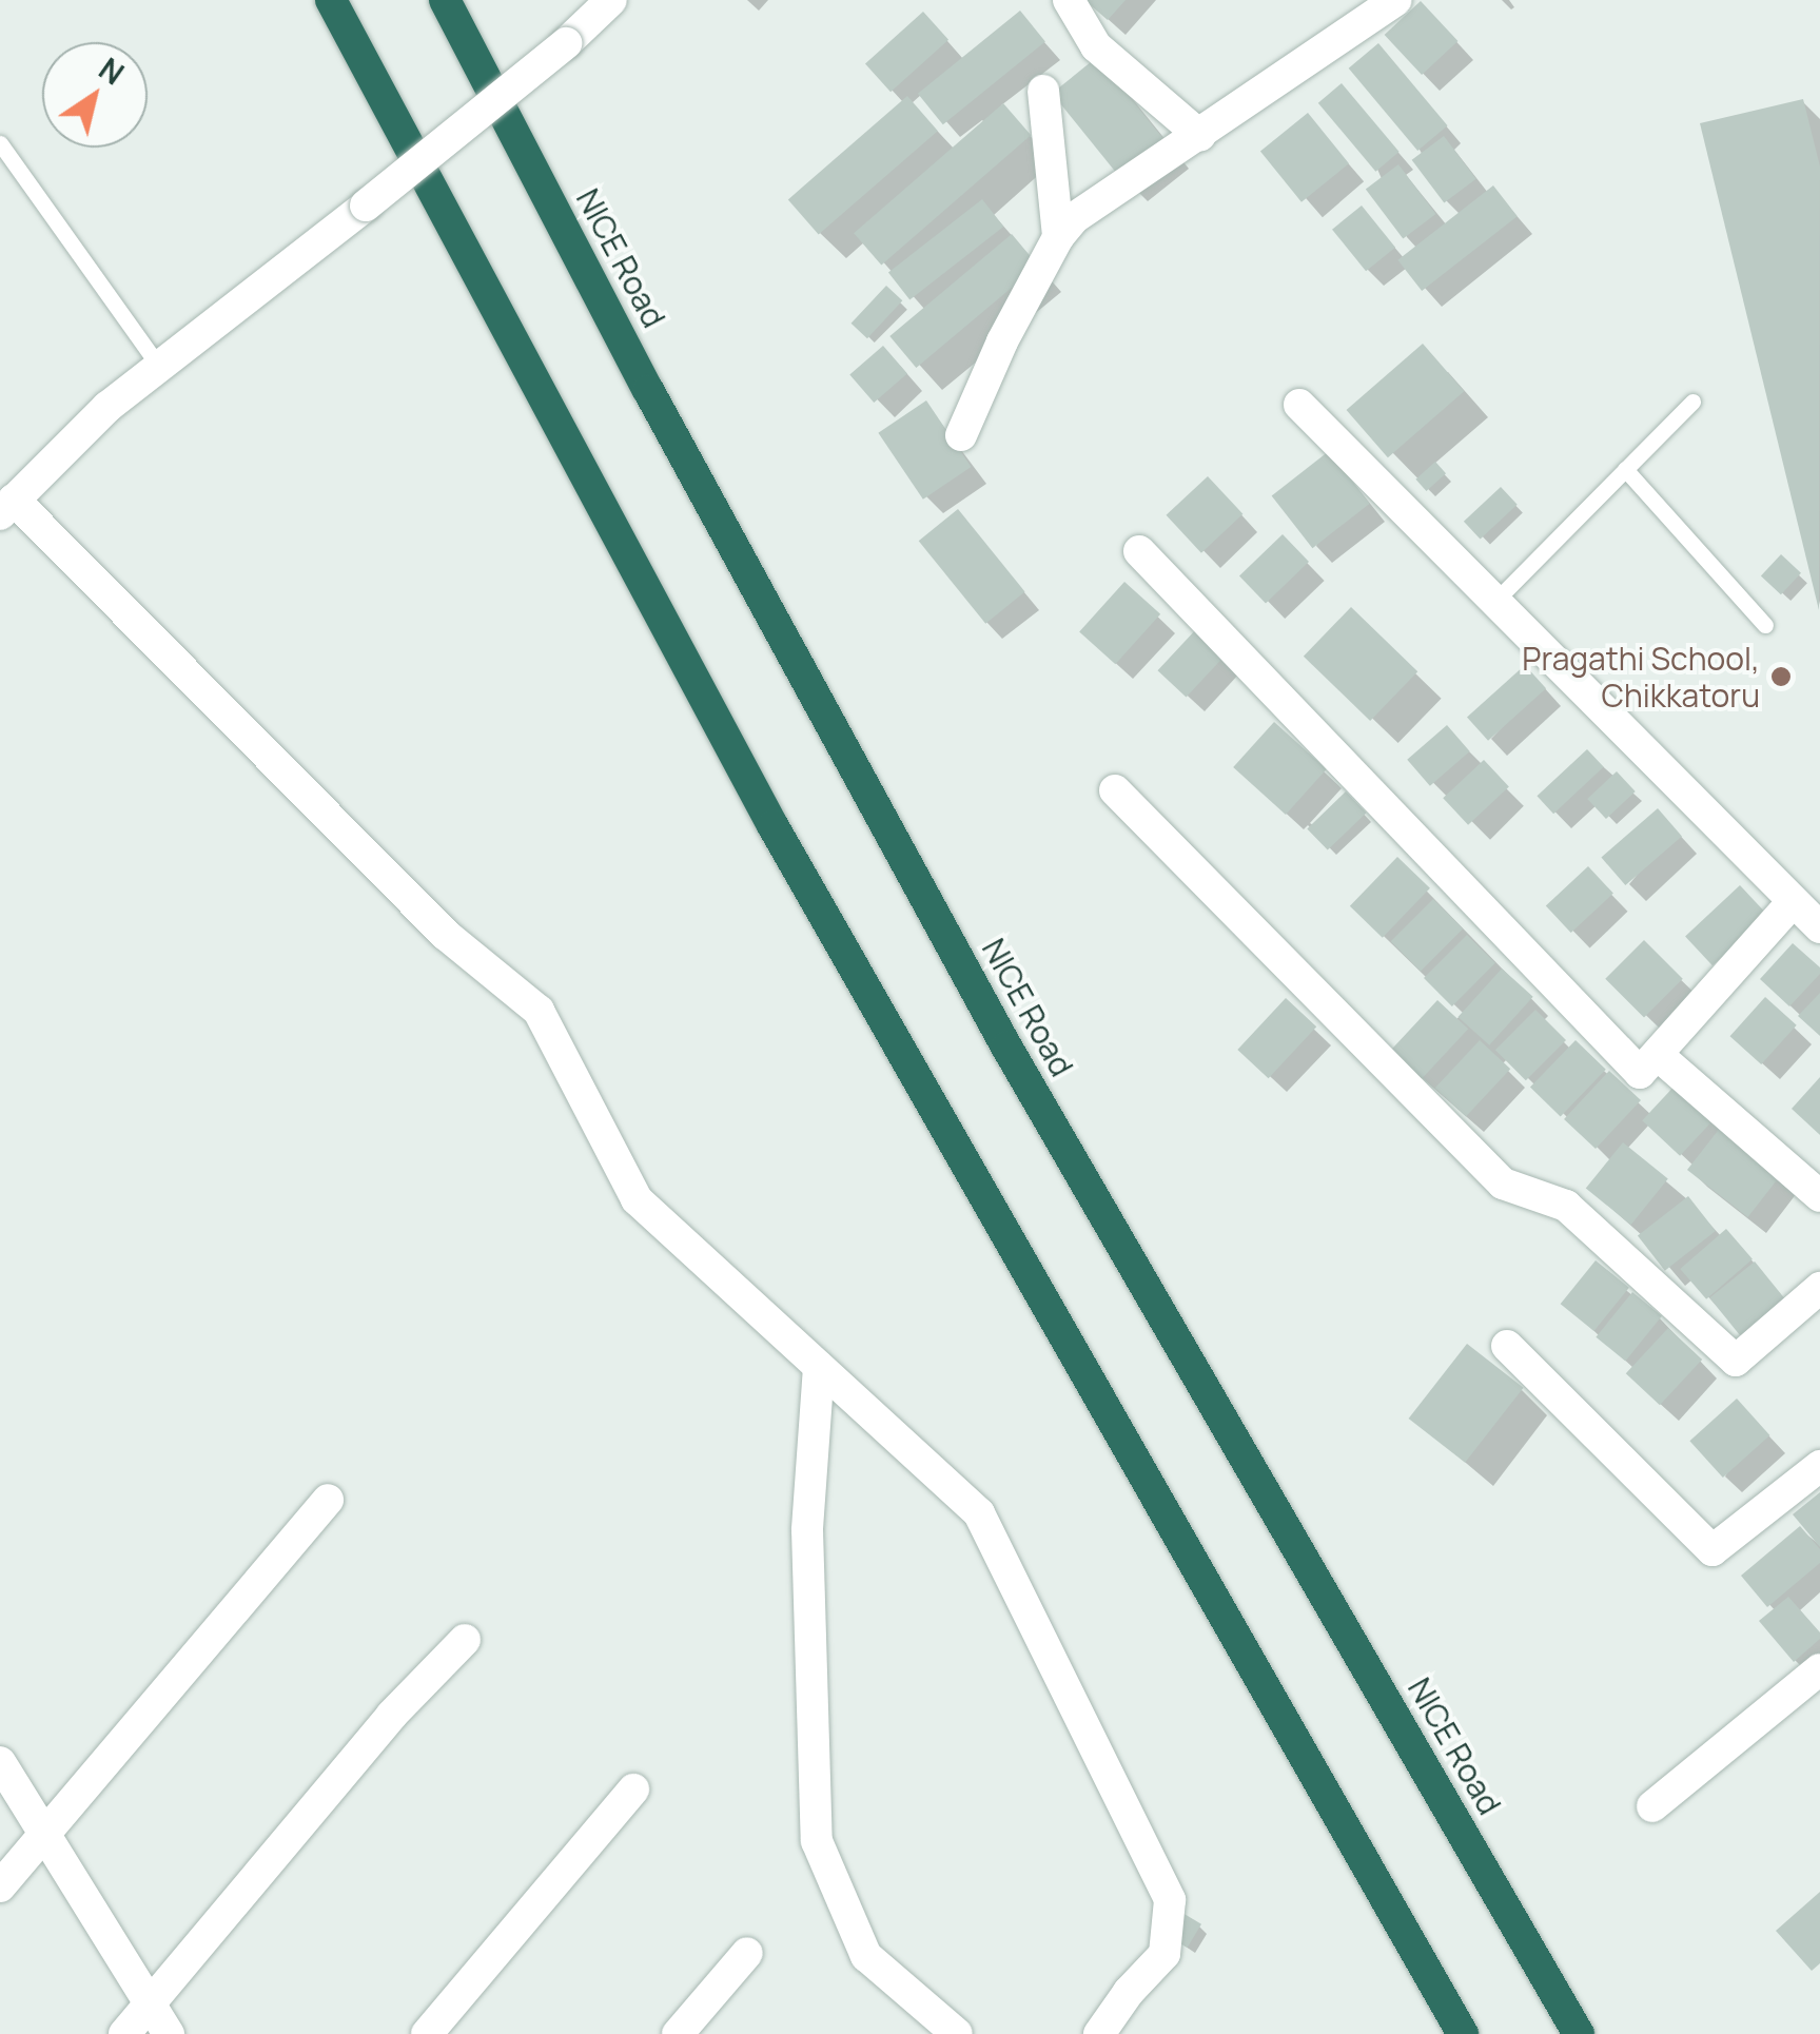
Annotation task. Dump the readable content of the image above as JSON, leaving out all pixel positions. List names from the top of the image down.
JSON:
{
  "streets": {
    "highway": ["NICE Road"]
  },
  "places": ["Pragathi School, Chikkatoru"],
  "north": "top right"
}
